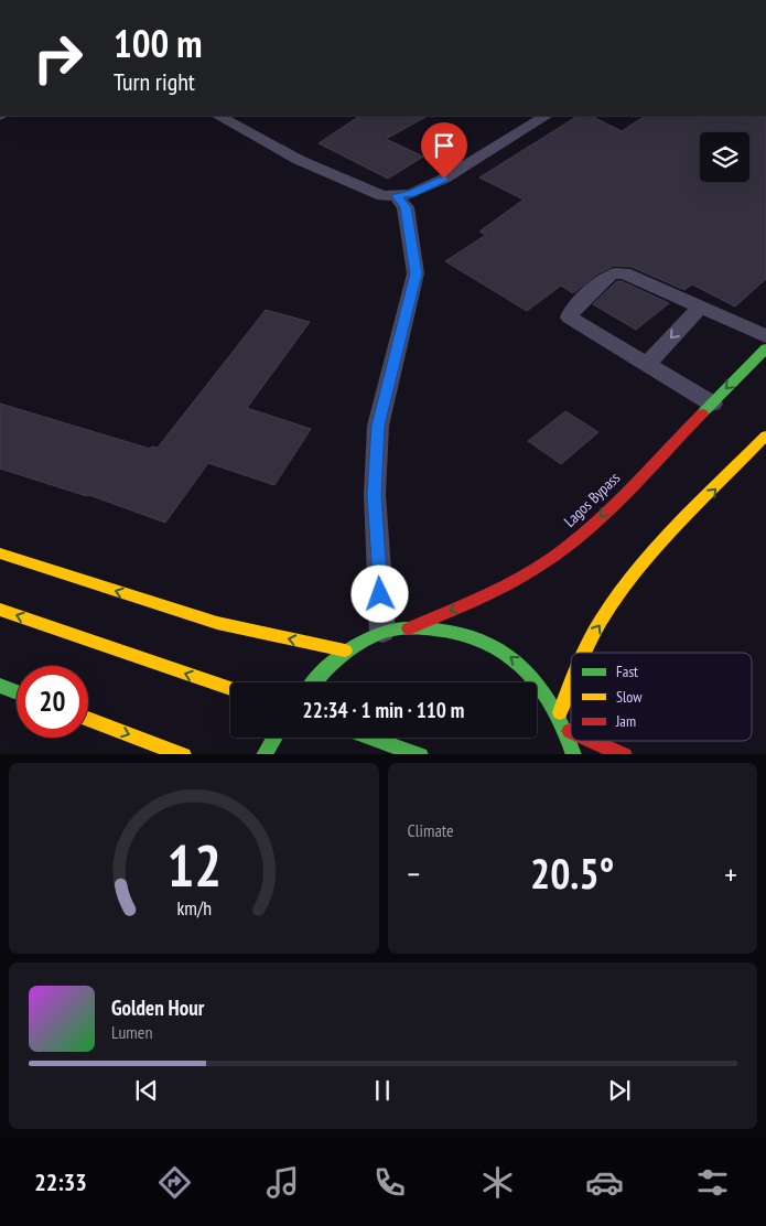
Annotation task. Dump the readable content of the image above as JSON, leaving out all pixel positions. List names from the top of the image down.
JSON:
{
  "streets": {
    "main road": ["Lagos Bypass"]
  },
  "legend": ["Fast", "Slow", "Jam"],
  "page": {
    "turn": ["100 m", "Turn right"],
    "limit": "20",
    "trip": "22:34 · 1 min · 110 m",
    "tile": "Climate",
    "heat": ["−", "20.5°", "+"],
    "song": ["Golden Hour", "Lumen"],
    "tabs": "22:33",
    "gauge": ["12", "km/h"]
  }
}
